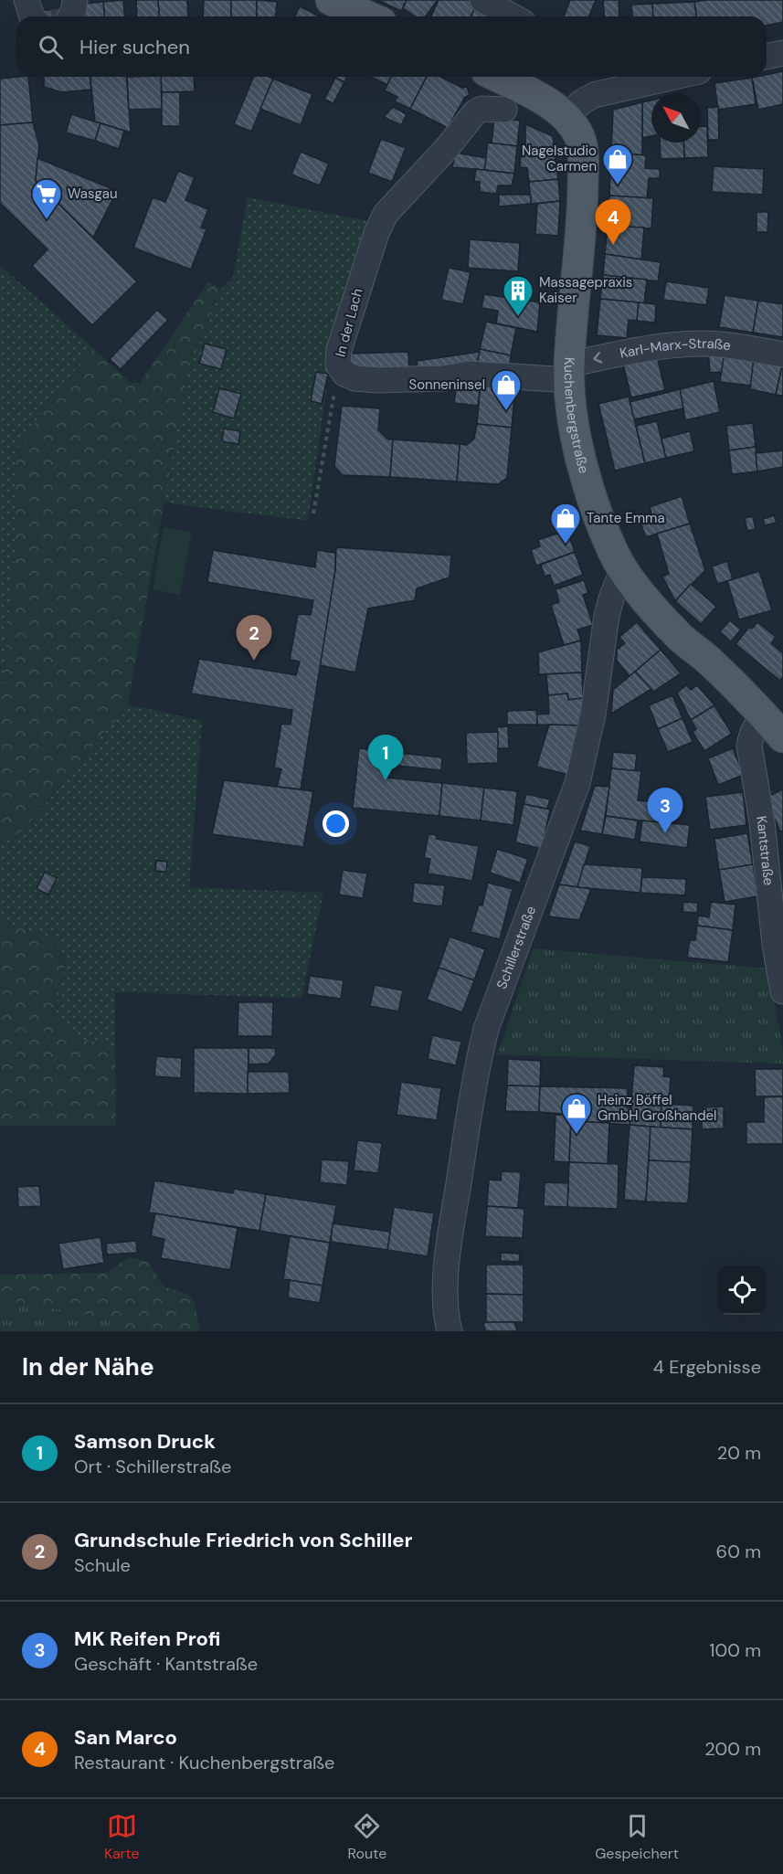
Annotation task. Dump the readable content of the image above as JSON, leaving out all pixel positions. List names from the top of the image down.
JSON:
{
  "streets": {
    "main road": ["Kuchenbergstraße"],
    "street": [
      "In der Lach",
      "Karl-Marx-Straße",
      "Kantstraße",
      "Schillerstraße"
    ]
  },
  "crossings": [
    ["In der Lach", "Karl-Marx-Straße"],
    ["In der Lach", "Kuchenbergstraße"],
    ["Karl-Marx-Straße", "Kuchenbergstraße"],
    ["Kuchenbergstraße", "Kantstraße"],
    ["Kuchenbergstraße", "Schillerstraße"]
  ],
  "one_way": ["Karl-Marx-Straße"],
  "places": {
    "shop": [
      "Nagelstudio Carmen",
      "Sonneninsel",
      "Tante Emma",
      "Heinz Böffel GmbH Großhandel"
    ],
    "supermarket": ["Wasgau"],
    "building": ["Massagepraxis Kaiser"]
  },
  "north": "top left",
  "page": {
    "search": "Hier suchen",
    "pins": [
      "4",
      "2",
      "1",
      "3"
    ],
    "heading": ["In der Nähe", "4 Ergebnisse"],
    "list": [
      {
        "mark": "1",
        "name": "Samson Druck",
        "note": "Ort · Schillerstraße",
        "value": "20 m"
      },
      {
        "mark": "2",
        "name": "Grundschule Friedrich von Schiller",
        "note": "Schule",
        "value": "60 m"
      },
      {
        "mark": "3",
        "name": "MK Reifen Profi",
        "note": "Geschäft · Kantstraße",
        "value": "100 m"
      },
      {
        "mark": "4",
        "name": "San Marco",
        "note": "Restaurant · Kuchenbergstraße",
        "value": "200 m"
      }
    ],
    "nav": ["Karte", "Route", "Gespeichert"]
  }
}
